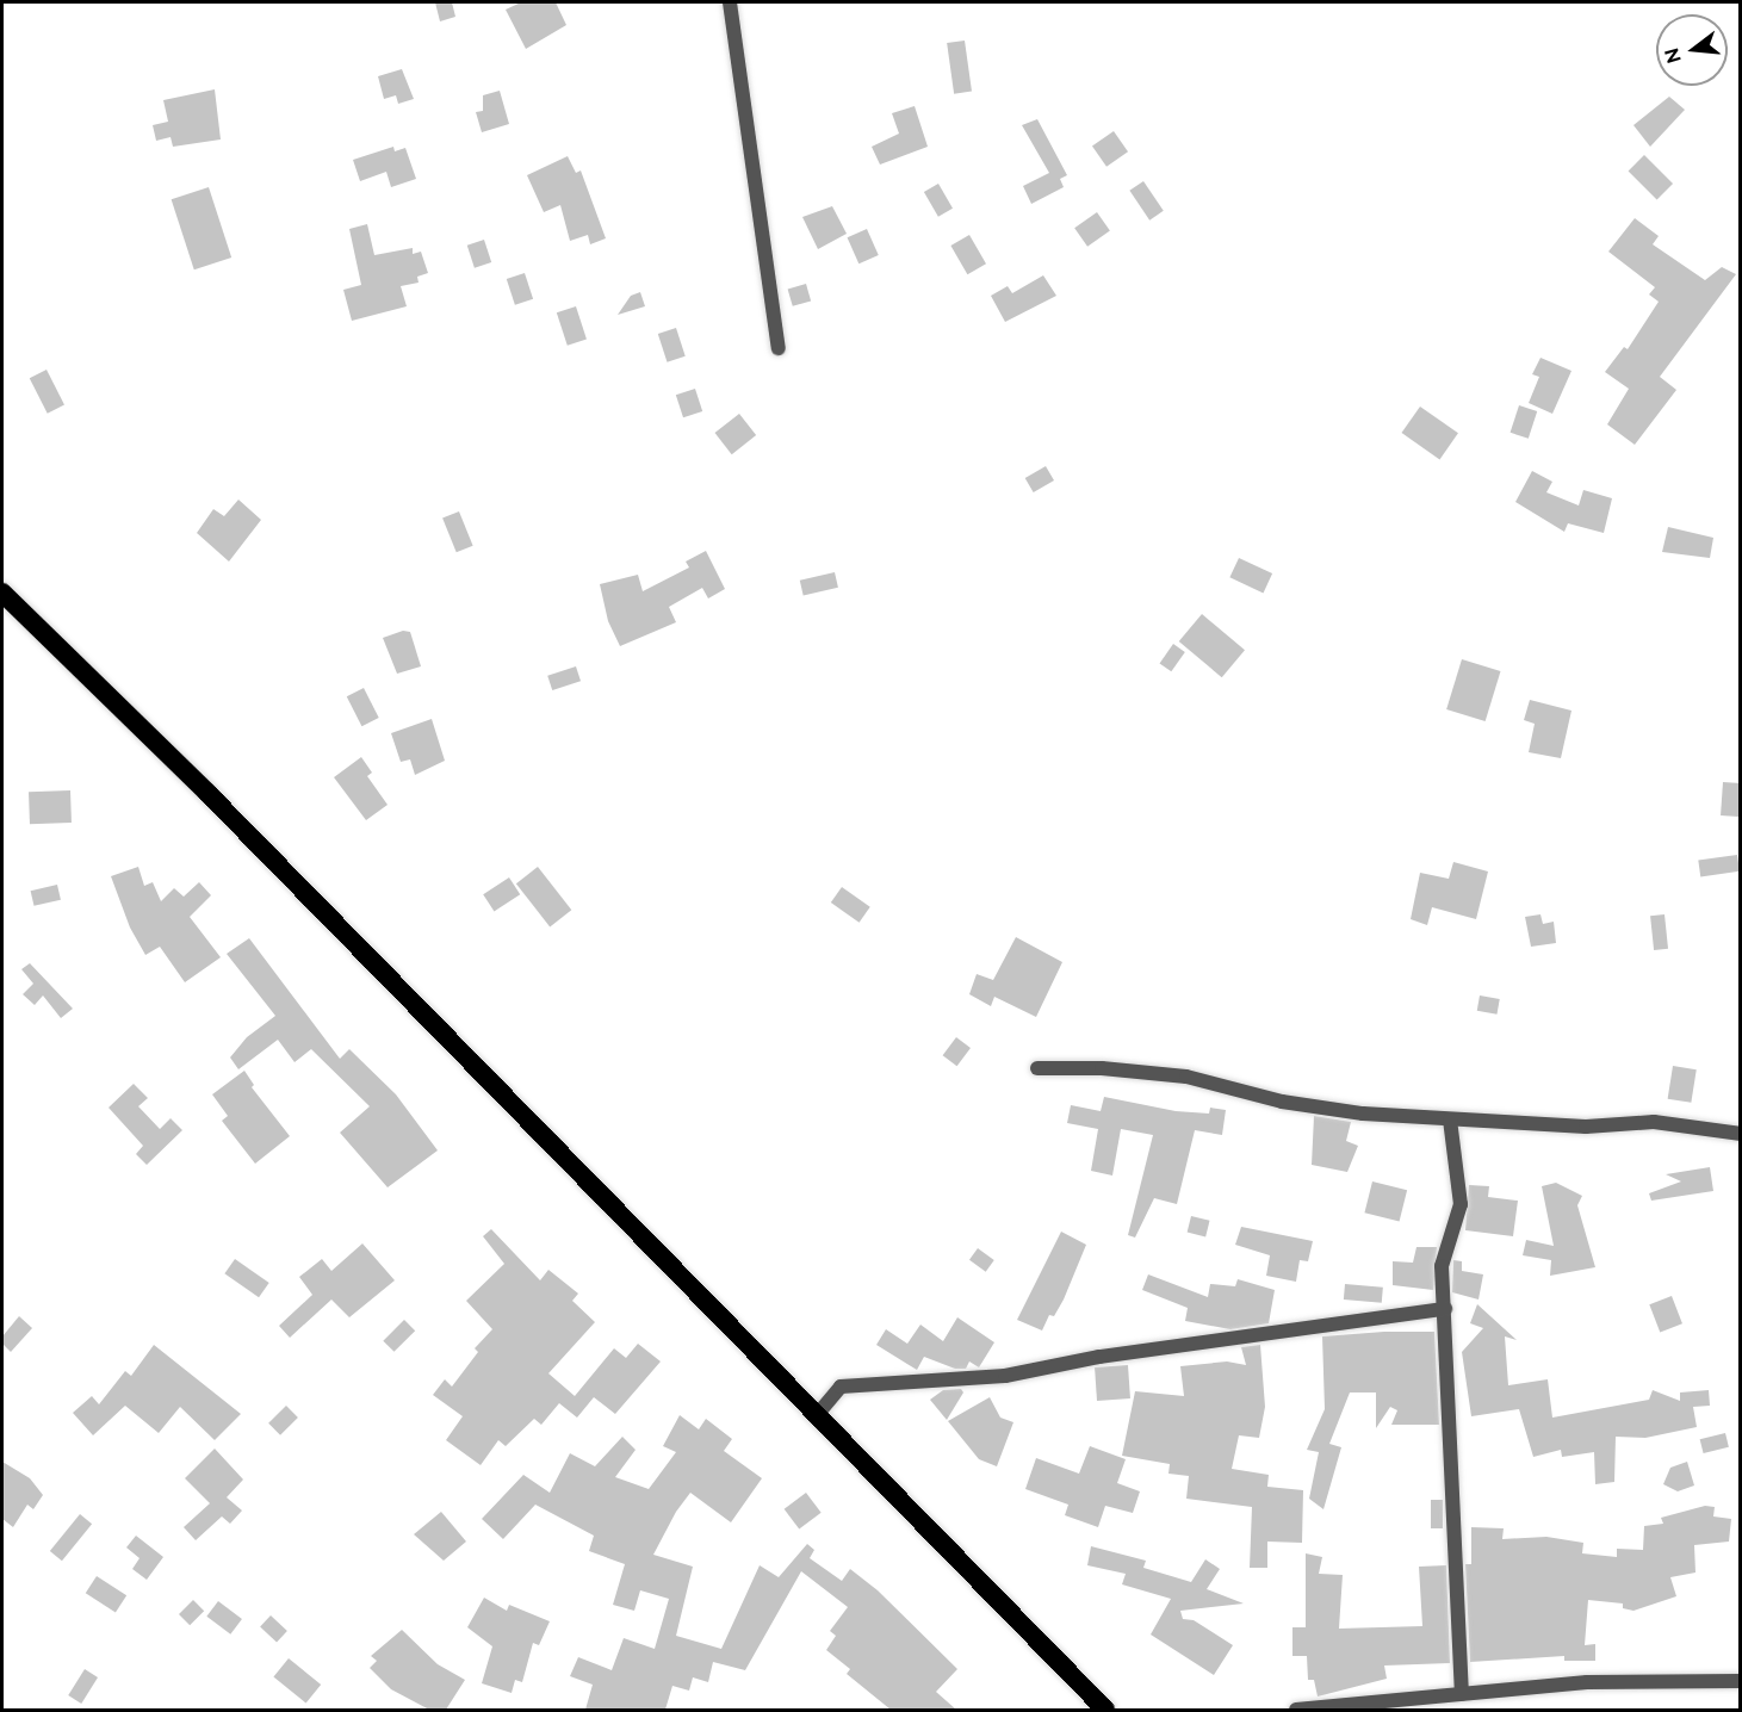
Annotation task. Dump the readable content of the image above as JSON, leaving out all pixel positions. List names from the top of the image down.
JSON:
{
  "north": "left"
}
